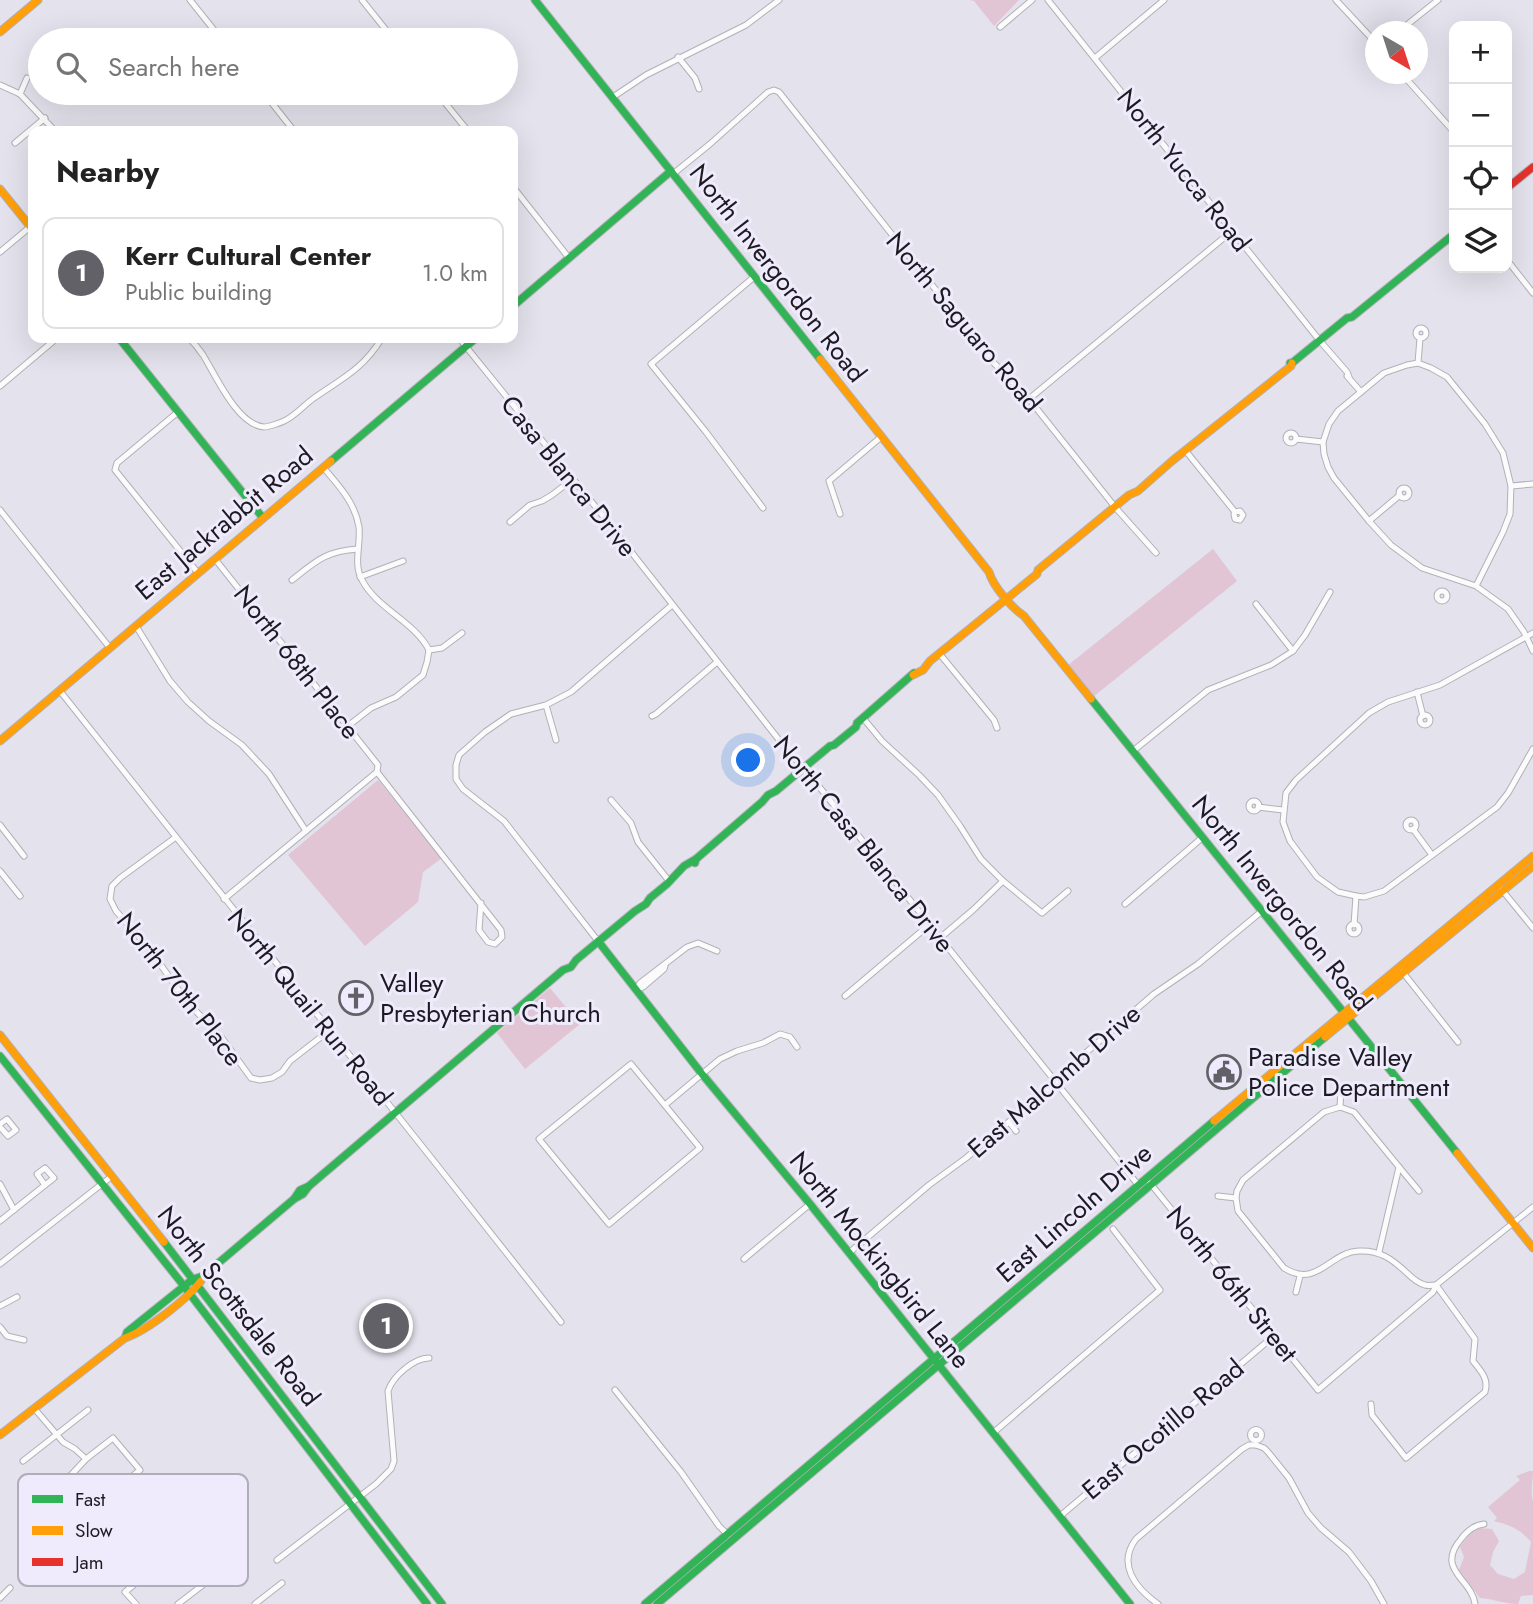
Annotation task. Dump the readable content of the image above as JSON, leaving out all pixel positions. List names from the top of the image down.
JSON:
{
  "streets": {
    "street": [
      "North Yucca Road",
      "North Invergordon Road",
      "North Saguaro Road",
      "Casa Blanca Drive",
      "East Jackrabbit Road",
      "North 68th Place",
      "North Casa Blanca Drive",
      "North 70th Place",
      "North Quail Run Road",
      "East Malcomb Drive",
      "East Lincoln Drive",
      "North Mockingbird Lane",
      "North 66th Street",
      "North Scottsdale Road",
      "East Ocotillo Road"
    ]
  },
  "crossings": [
    ["North Invergordon Road", "North Saguaro Road"],
    ["North Invergordon Road", "East Malcomb Drive"],
    ["North Invergordon Road", "East Lincoln Drive"],
    ["Casa Blanca Drive", "East Jackrabbit Road"],
    ["Casa Blanca Drive", "North Casa Blanca Drive"],
    ["East Jackrabbit Road", "North 68th Place"],
    ["East Jackrabbit Road", "North Quail Run Road"],
    ["North Casa Blanca Drive", "East Malcomb Drive"],
    ["North 70th Place", "North Quail Run Road"],
    ["East Malcomb Drive", "North Mockingbird Lane"],
    ["East Lincoln Drive", "North Mockingbird Lane"],
    ["East Lincoln Drive", "North 66th Street"],
    ["North Mockingbird Lane", "East Ocotillo Road"]
  ],
  "places": {
    "church": ["Valley Presbyterian Church"],
    "public building": ["Paradise Valley Police Department"]
  },
  "legend": ["Fast", "Slow", "Jam"],
  "north": "bottom right",
  "page": {
    "map_buttons": ["+", "−"],
    "search": "Search here",
    "heading": "Nearby",
    "list": [
      {
        "mark": "1",
        "name": "Kerr Cultural Center",
        "note": "Public building",
        "value": "1.0 km"
      }
    ],
    "pins": "1"
  }
}
